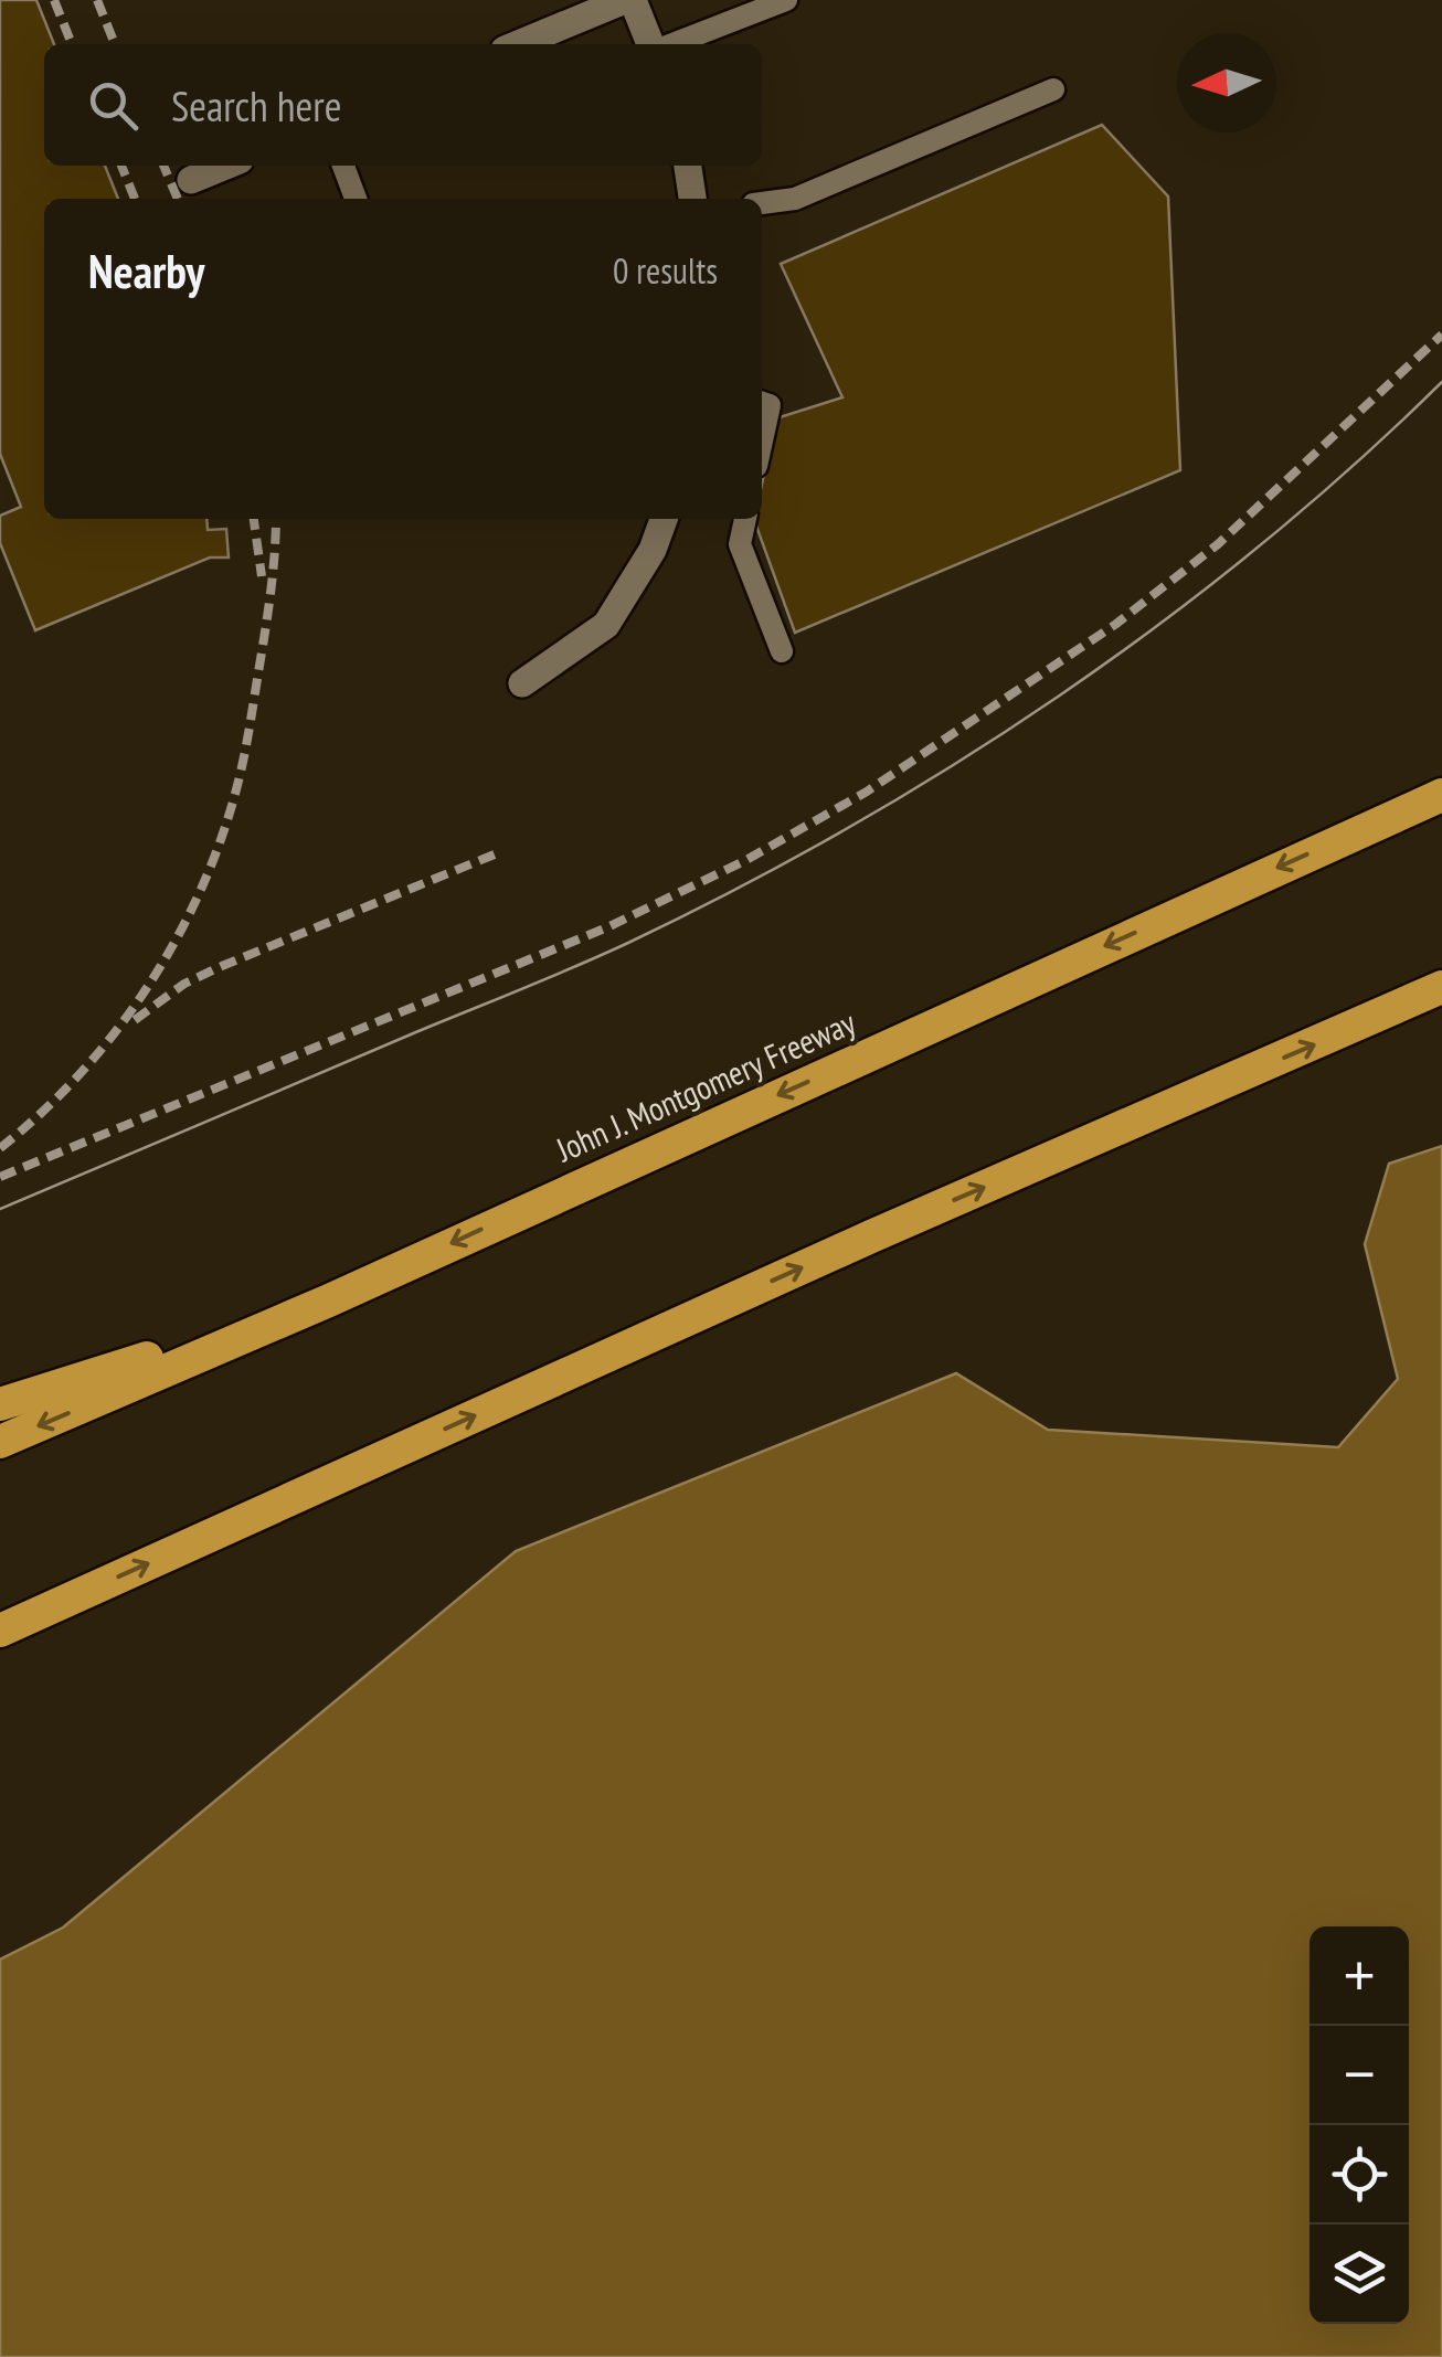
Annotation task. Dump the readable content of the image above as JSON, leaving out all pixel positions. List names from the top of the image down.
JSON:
{
  "streets": {
    "highway": ["John J. Montgomery Freeway"]
  },
  "north": "left",
  "page": {
    "search": "Search here",
    "heading": ["Nearby", "0 results"],
    "map_buttons": ["+", "−"]
  }
}
